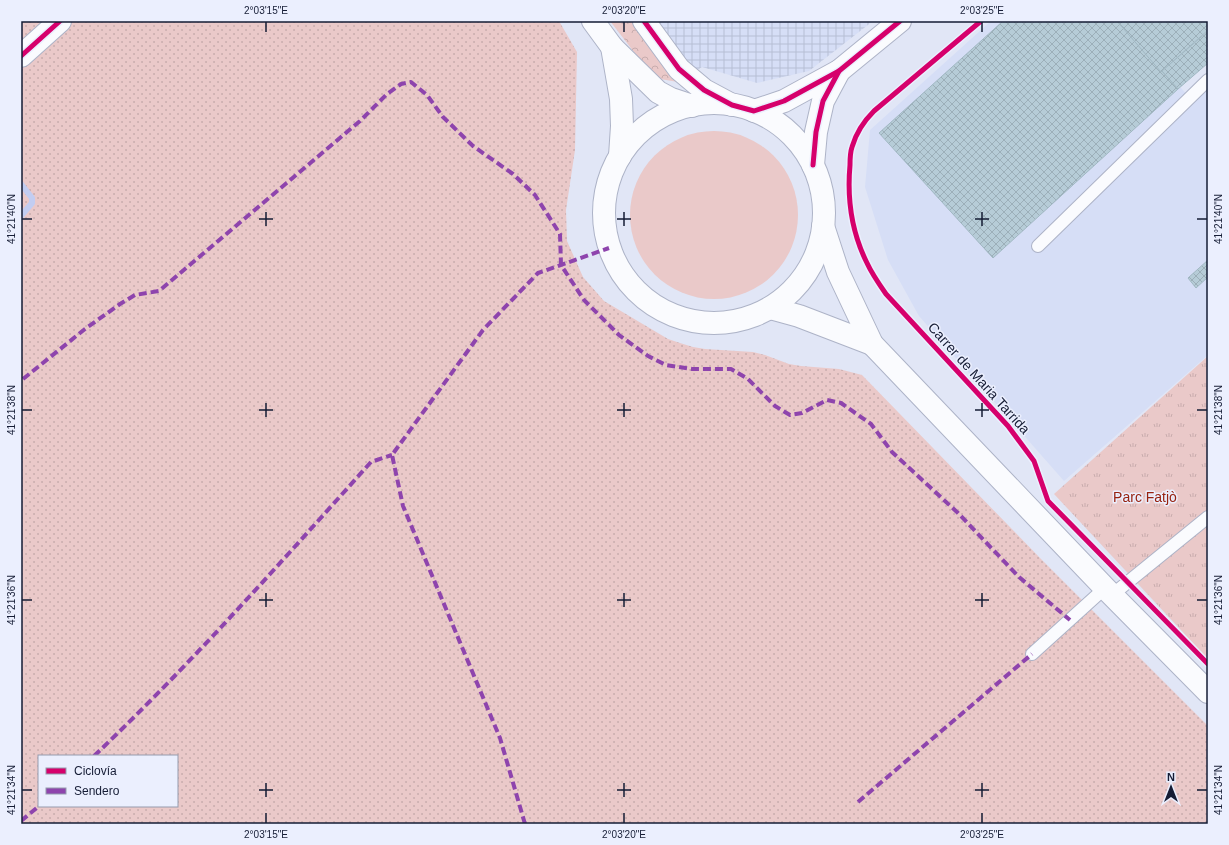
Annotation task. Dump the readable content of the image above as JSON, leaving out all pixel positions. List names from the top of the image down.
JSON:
{
  "streets": {
    "cycle path": ["Carrer de Maria Tarrida"]
  },
  "parks": ["Parc Fatjò"],
  "legend": ["Ciclovía", "Sendero"],
  "north": "top",
  "coordinates": [
    "2°03'15\"E",
    "2°03'20\"E",
    "2°03'25\"E",
    "41°21'40\"N",
    "41°21'38\"N",
    "41°21'36\"N",
    "41°21'34\"N"
  ]
}
